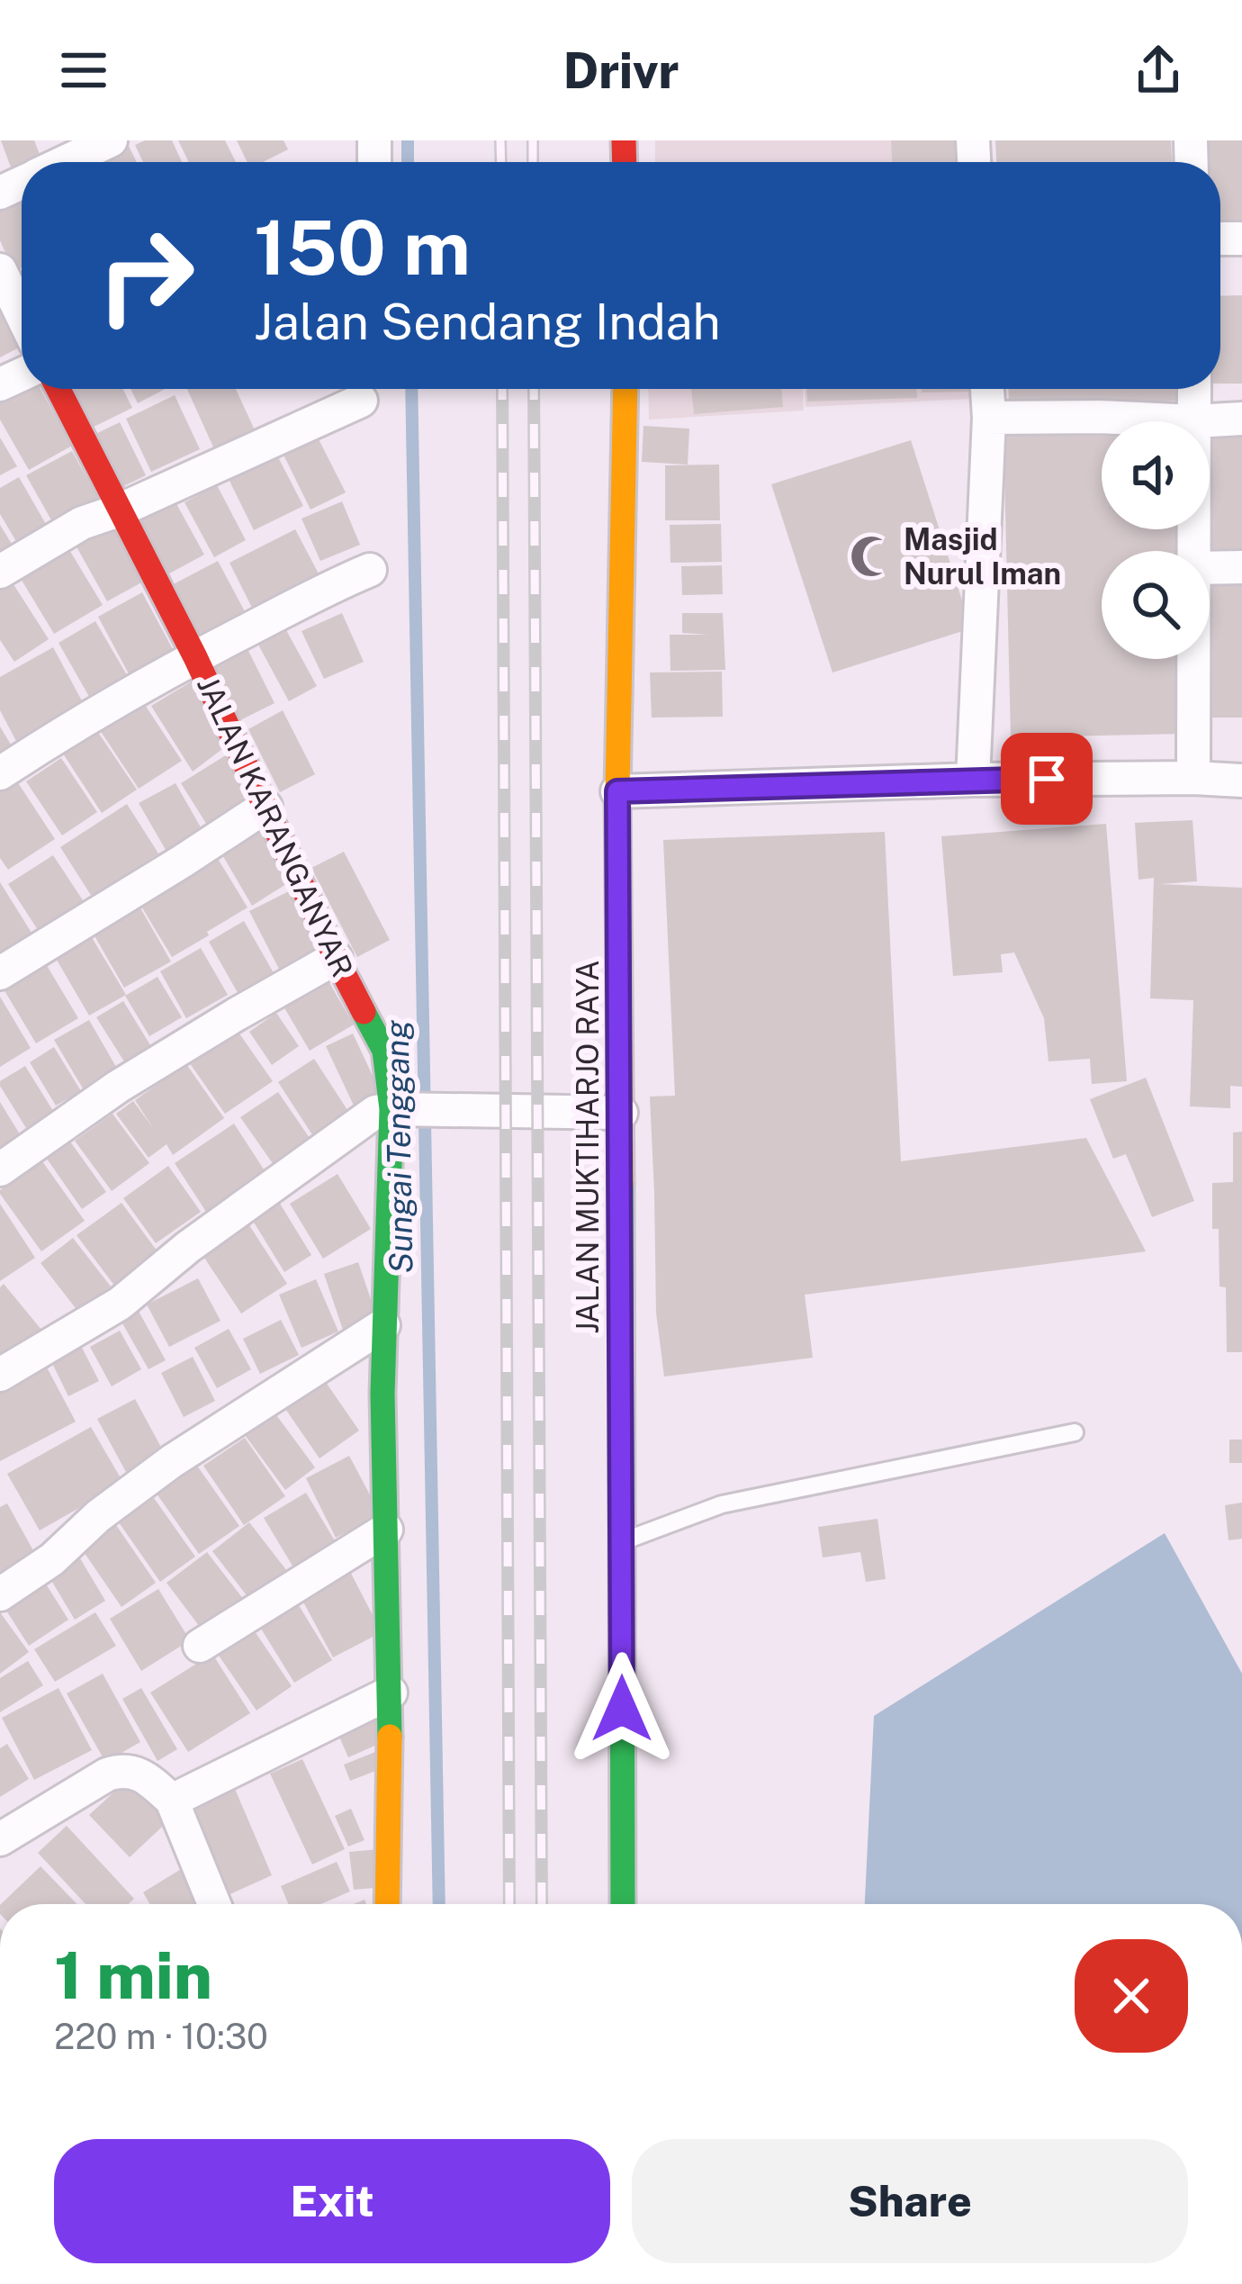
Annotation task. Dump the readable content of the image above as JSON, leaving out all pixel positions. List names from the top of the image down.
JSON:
{
  "streets": {
    "street": ["JALAN KARANGANYAR", "JALAN MUKTIHARJO RAYA"]
  },
  "water": ["Sungai Tenggang"],
  "places": {
    "mosque": ["Masjid Nurul Iman"]
  },
  "page": {
    "header": "Drivr",
    "turn": ["150 m", "Jalan Sendang Indah"],
    "heading": ["1 min", "220 m · 10:30"],
    "buttons": ["Exit", "Share"]
  }
}
